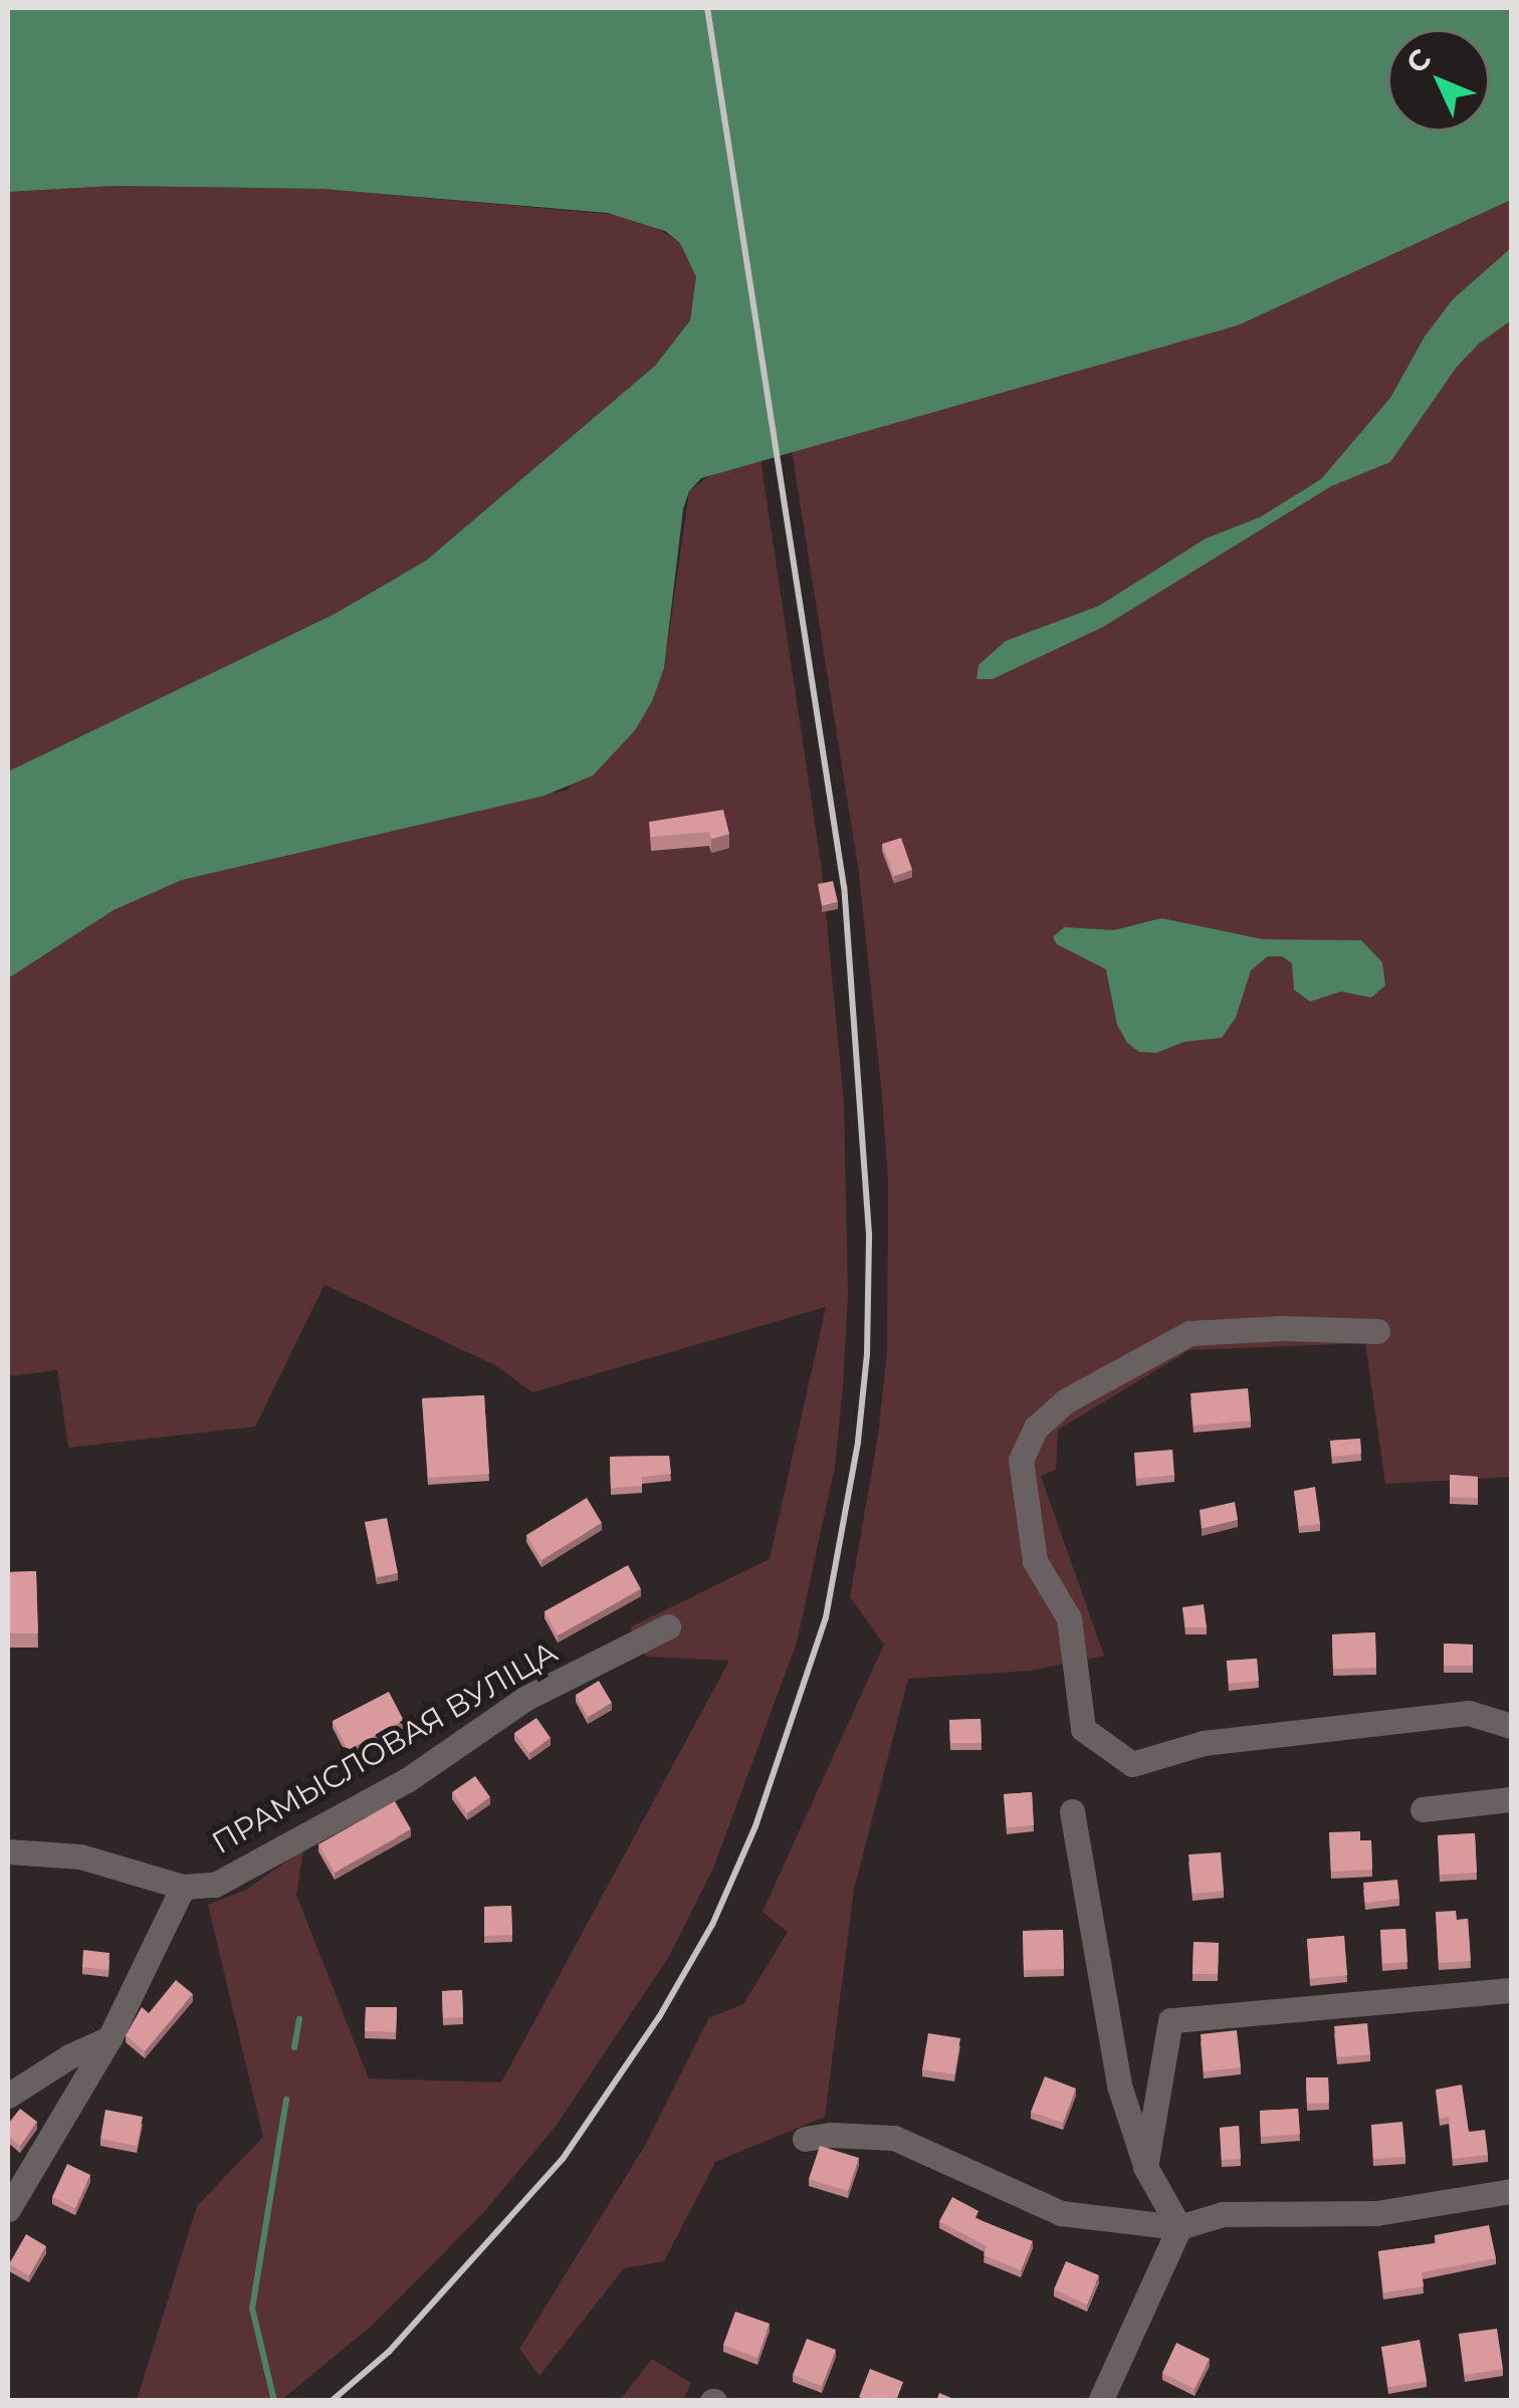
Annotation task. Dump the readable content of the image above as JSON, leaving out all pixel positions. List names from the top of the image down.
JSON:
{
  "streets": {
    "street": ["ПРАМЫСЛОВАЯ ВУЛІЦА"]
  },
  "north": "top left"
}
